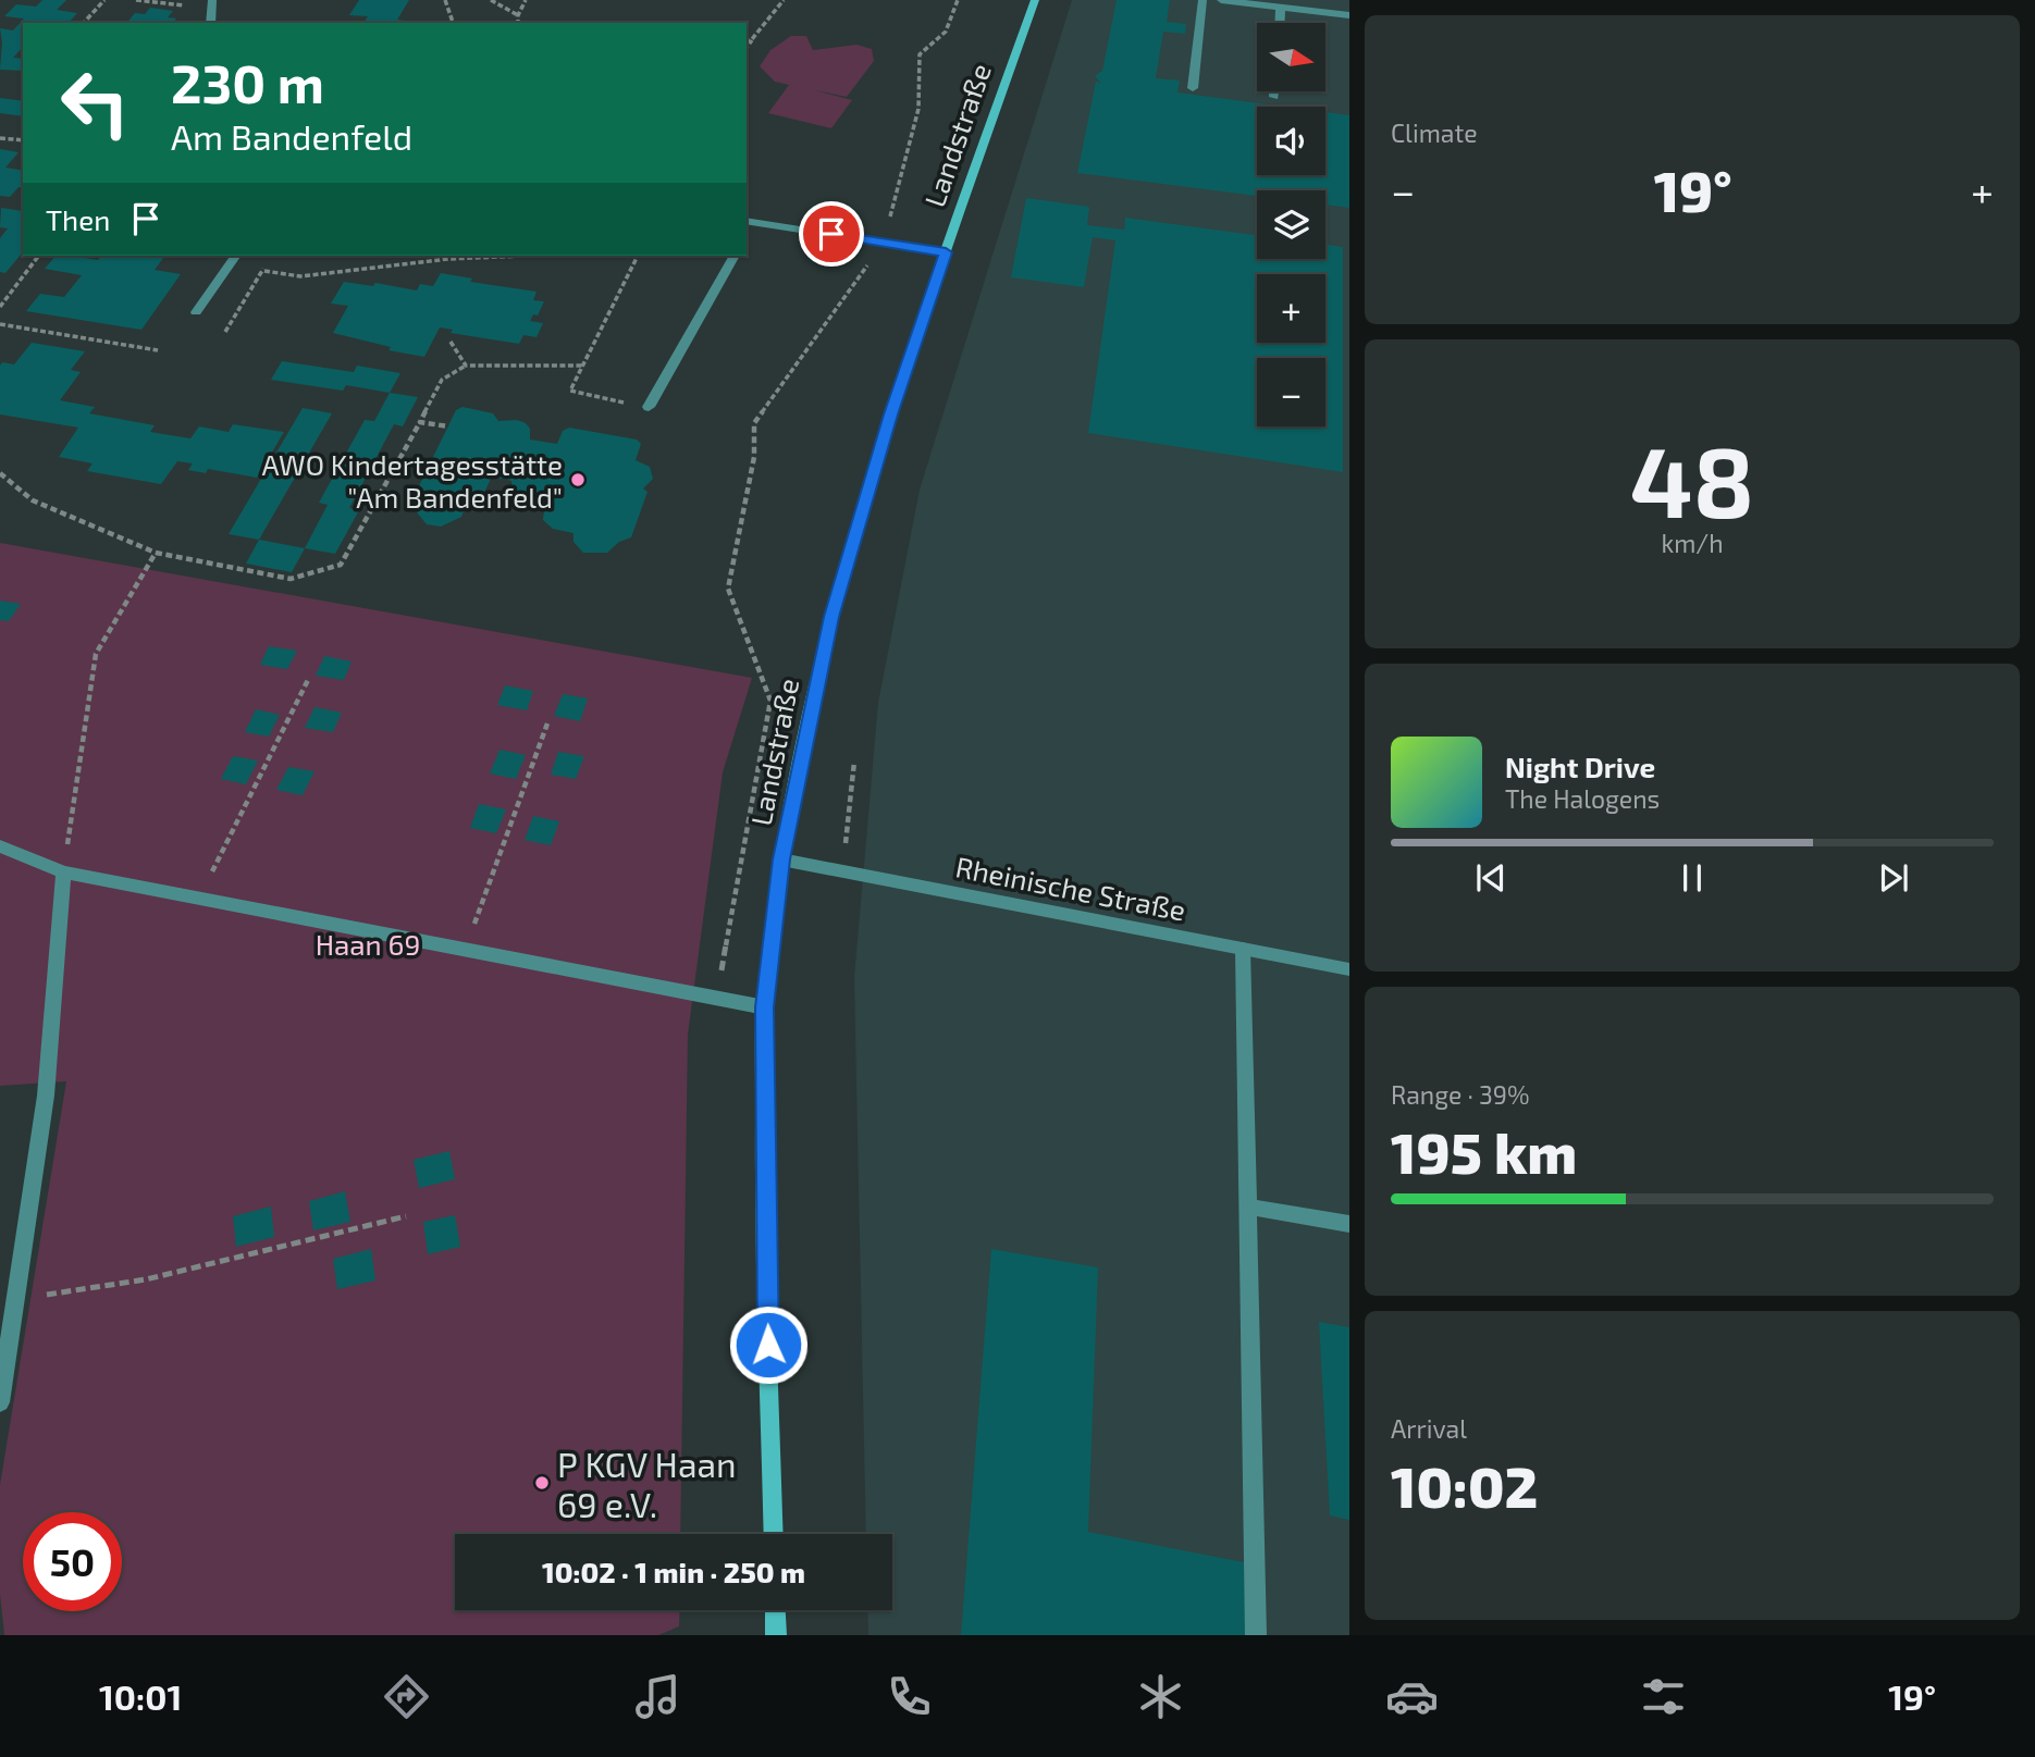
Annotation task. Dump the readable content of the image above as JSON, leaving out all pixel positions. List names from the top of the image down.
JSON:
{
  "streets": {
    "main road": ["Landstraße"],
    "street": ["Rheinische Straße"]
  },
  "crossings": [
    ["Landstraße", "Rheinische Straße"]
  ],
  "parks": ["Haan 69"],
  "places": ["AWO Kindertagesstätte \"Am Bandenfeld\"", "P KGV Haan 69 e.V."],
  "north": "right",
  "page": {
    "tile": [
      "Climate",
      ["48", "km/h"],
      ["Range · 39%", "195 km"],
      ["Arrival", "10:02"]
    ],
    "map_buttons": ["+", "−"],
    "turn": ["230 m", "Am Bandenfeld"],
    "heat": ["−", "19°", "+"],
    "then": "Then",
    "song": ["Night Drive", "The Halogens"],
    "limit": "50",
    "trip": "10:02 · 1 min · 250 m",
    "tabs": ["10:01", "19°"]
  }
}
